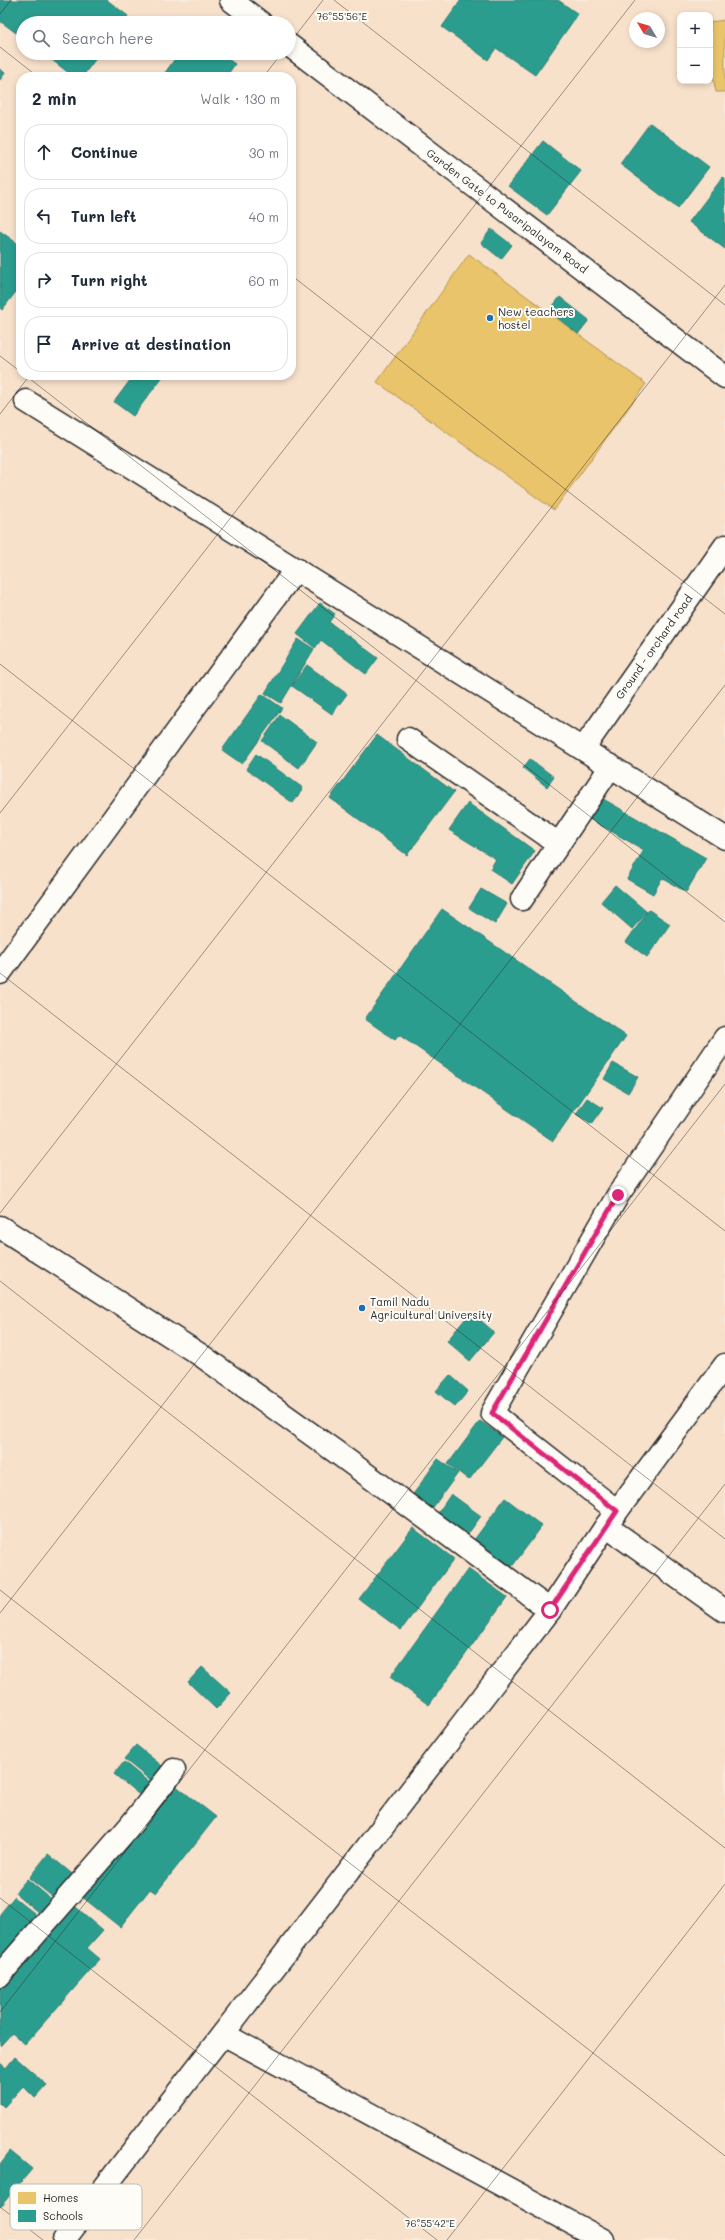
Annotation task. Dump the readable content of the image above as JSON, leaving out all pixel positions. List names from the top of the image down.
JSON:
{
  "streets": {
    "street": ["Garden Gate to Pusaripalayam Road", "Ground - orchard road"]
  },
  "places": ["New teachers hostel", "Tamil Nadu Agricultural University"],
  "legend": ["Homes", "Schools"],
  "north": "top left",
  "page": {
    "map_buttons": ["+", "−"],
    "search": "Search here",
    "heading": ["2 min", "Walk · 130 m"],
    "list": [
      ["Continue", "30 m"],
      ["Turn left", "40 m"],
      ["Turn right", "60 m"],
      "Arrive at destination"
    ]
  },
  "coordinates": ["76°55'56\"E", "76°55'42\"E"]
}
